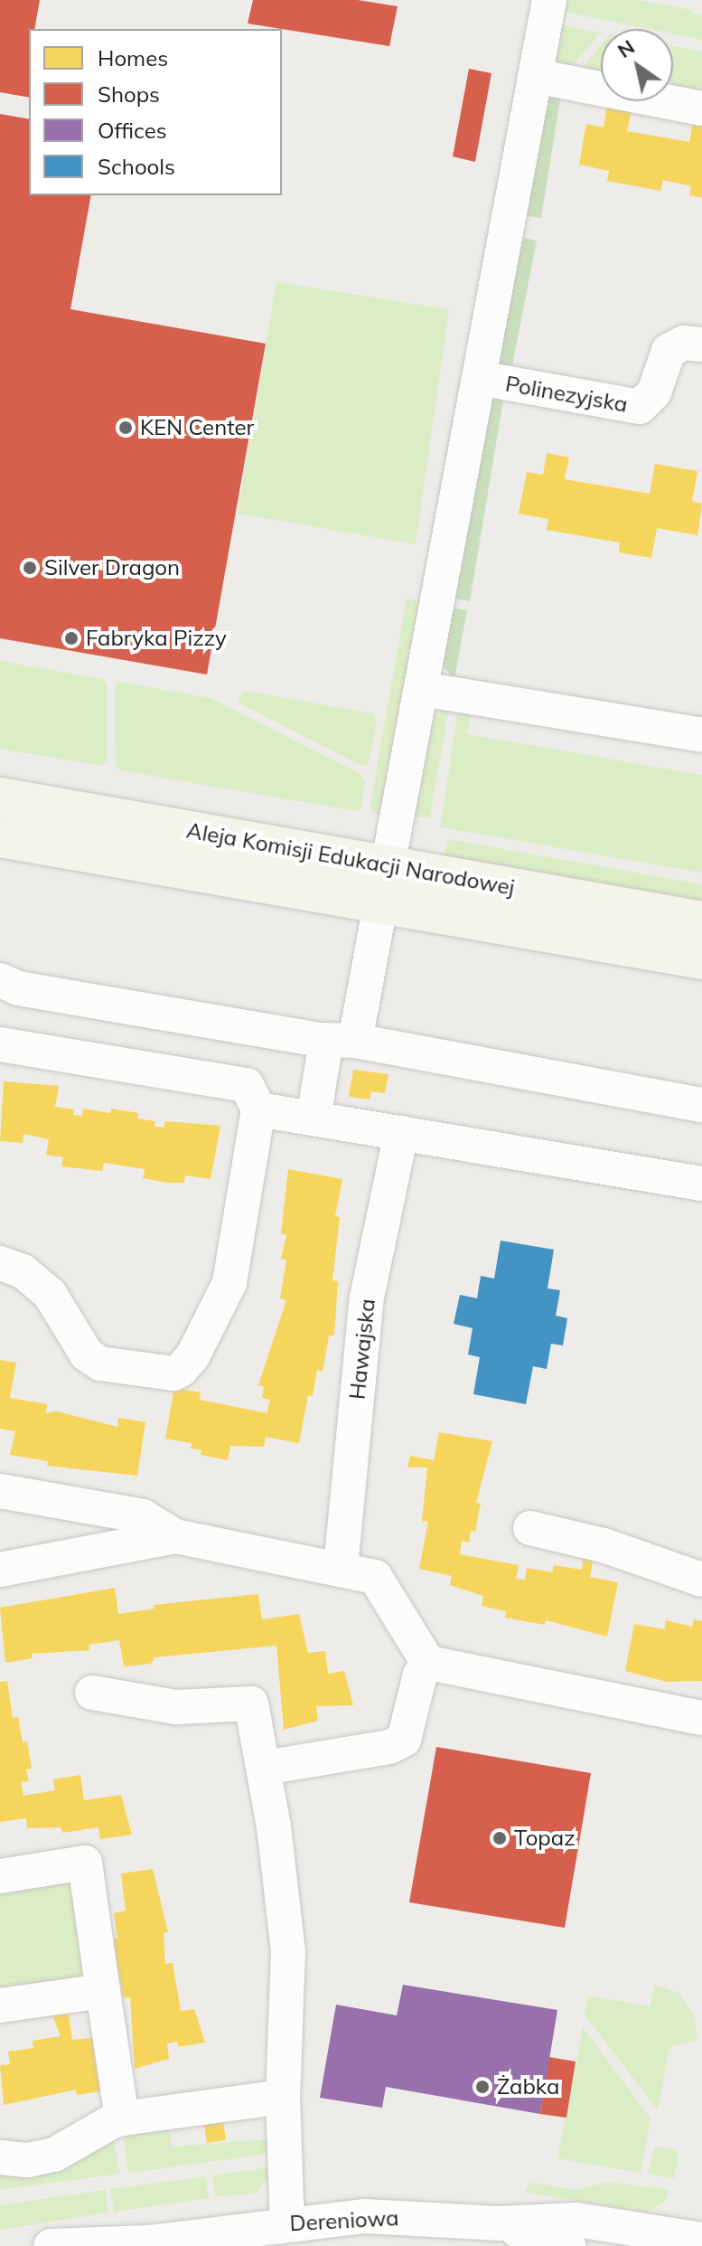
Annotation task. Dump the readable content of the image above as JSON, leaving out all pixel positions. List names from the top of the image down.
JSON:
{
  "streets": {
    "main road": ["Aleja Komisji Edukacji Narodowej"],
    "street": ["Polinezyjska", "Hawajska", "Dereniowa"]
  },
  "places": [
    "KEN Center",
    "Silver Dragon",
    "Fabryka Pizzy",
    "Topaz",
    "Żabka"
  ],
  "legend": [
    "Homes",
    "Shops",
    "Offices",
    "Schools"
  ],
  "north": "top left"
}
